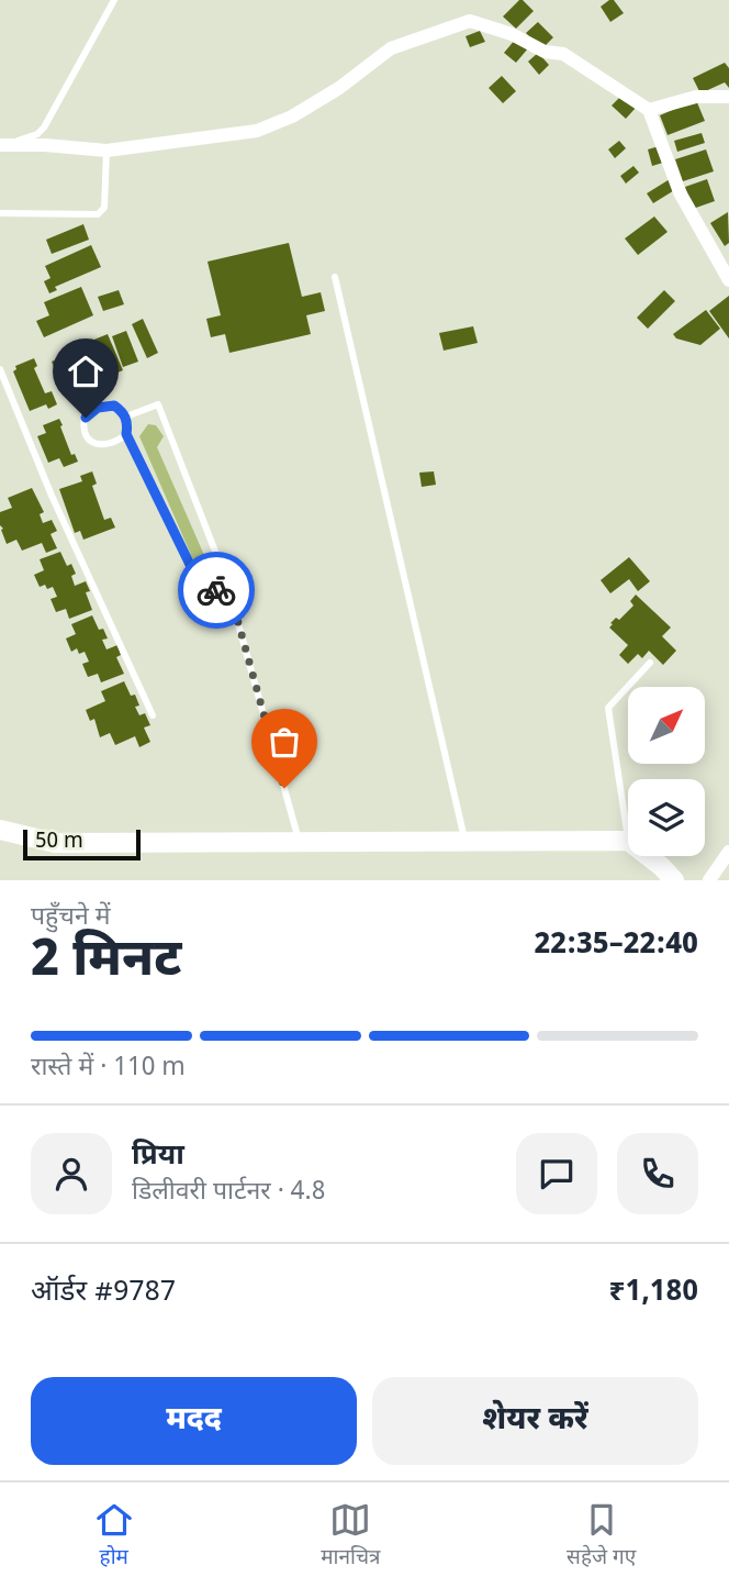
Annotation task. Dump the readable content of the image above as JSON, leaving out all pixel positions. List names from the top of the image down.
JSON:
{
  "scale_bar": "50 m",
  "north": "top right",
  "page": {
    "scale": "50 m",
    "heading": ["2 मिनट", "पहुँचने में", "22:35–22:40"],
    "panel": [
      "प्रिया",
      "डिलीवरी पार्टनर · 4.8",
      "ऑर्डर #9787",
      "₹1,180"
    ],
    "bar": "रास्ते में · 110 m",
    "buttons": ["मदद", "शेयर करें"],
    "tabs": ["होम", "मानचित्र", "सहेजे गए"]
  }
}
